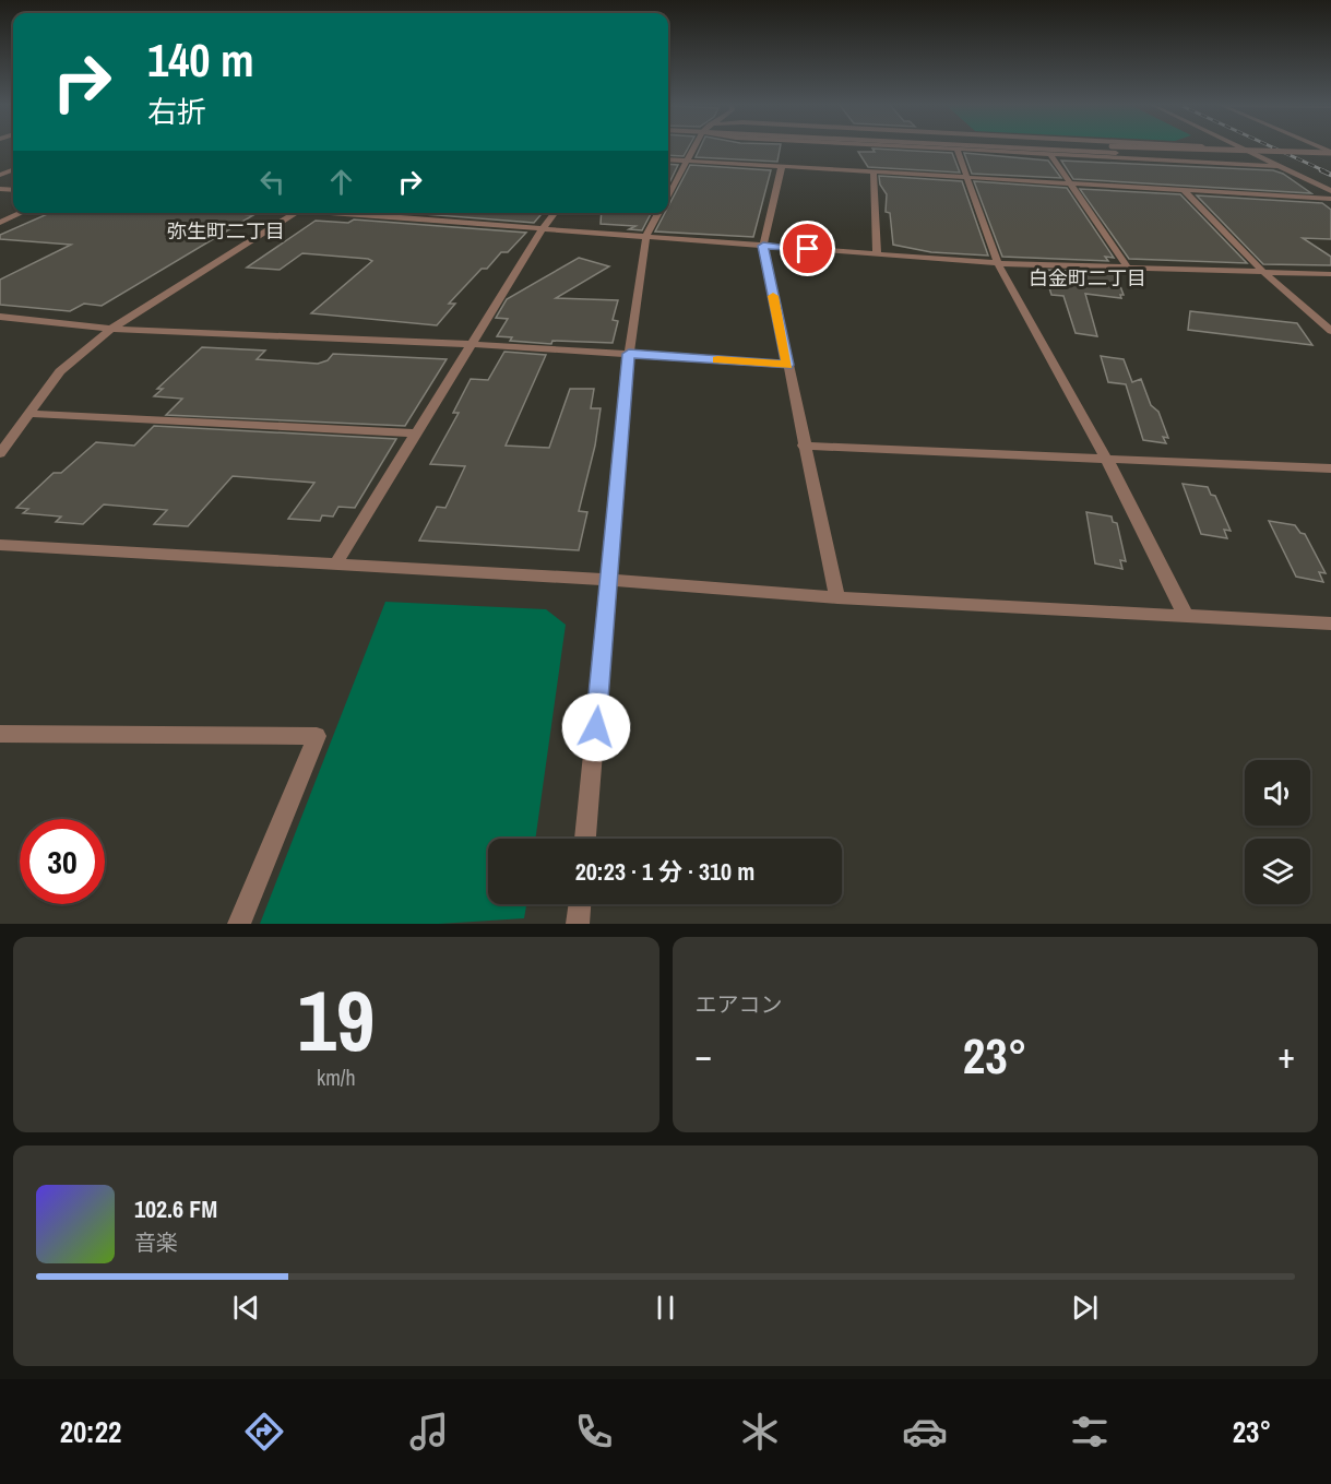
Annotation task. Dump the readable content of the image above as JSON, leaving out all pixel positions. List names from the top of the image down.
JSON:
{
  "districts": ["弥生町二丁目", "白金町二丁目"],
  "page": {
    "turn": ["140 m", "右折"],
    "limit": "30",
    "trip": "20:23 · 1 分 · 310 m",
    "tile": [
      ["19", "km/h"],
      "エアコン"
    ],
    "heat": ["−", "23°", "+"],
    "song": ["102.6 FM", "音楽"],
    "tabs": ["20:22", "23°"]
  }
}
